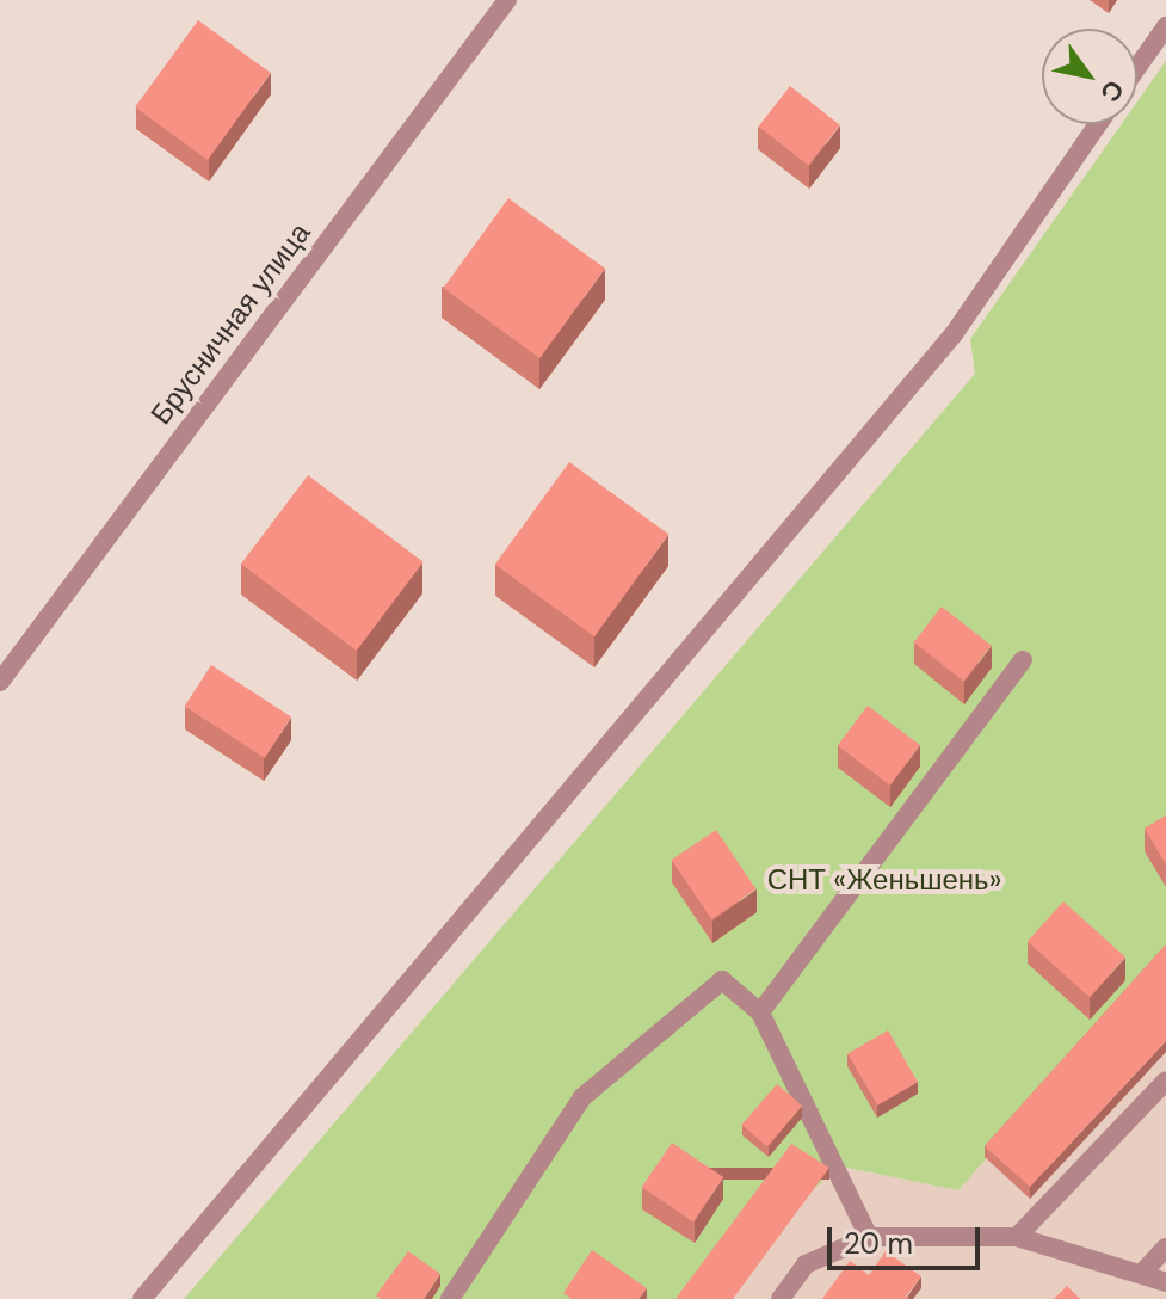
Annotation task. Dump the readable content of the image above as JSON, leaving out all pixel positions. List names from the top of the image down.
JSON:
{
  "streets": {
    "street": ["Брусничная улица"]
  },
  "parks": ["СНТ «Женьшень»"],
  "scale_bar": "20 m",
  "north": "bottom right"
}
